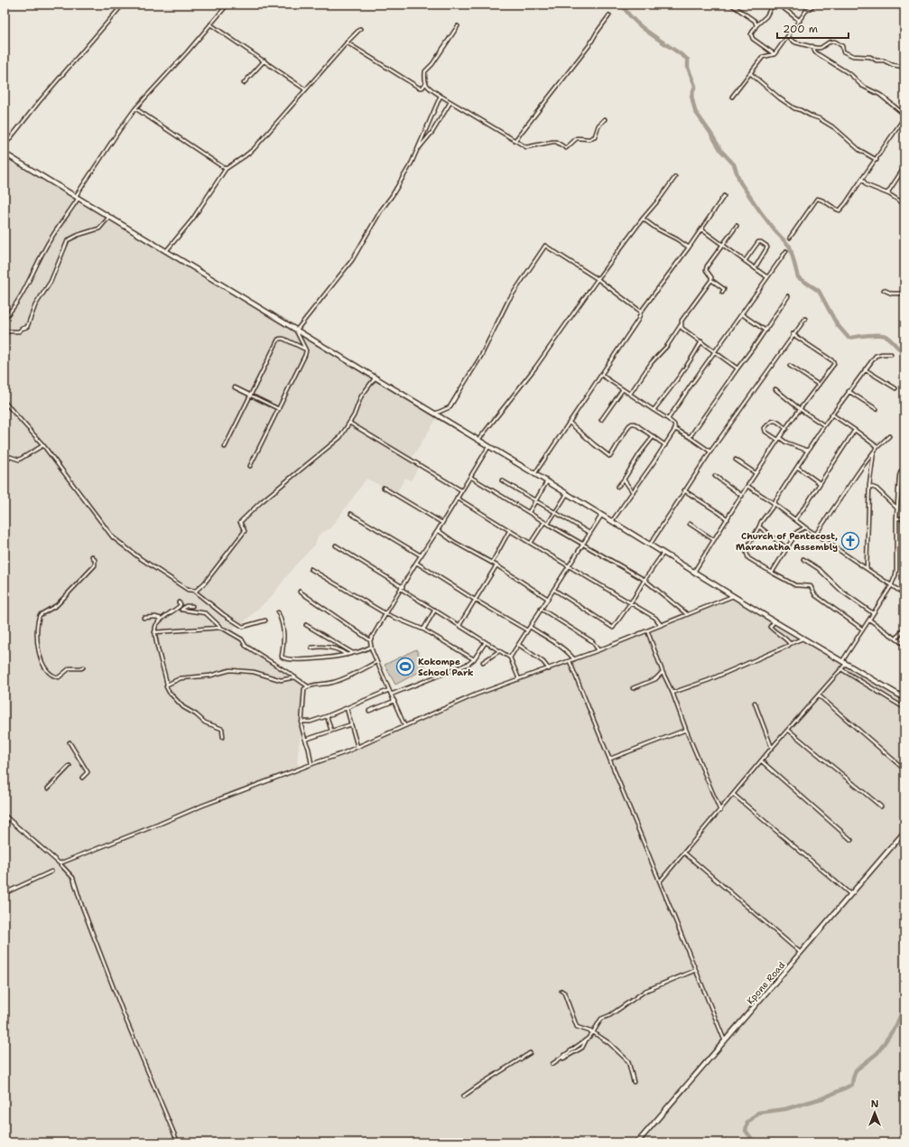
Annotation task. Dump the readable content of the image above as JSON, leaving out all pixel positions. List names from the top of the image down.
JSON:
{
  "streets": {
    "main road": ["Kpone Road"]
  },
  "places": {
    "church": ["Church of Pentecost, Maranatha Assembly"],
    "sports": ["Kokompe School Park"]
  },
  "scale_bar": "200 m",
  "north": "top"
}
